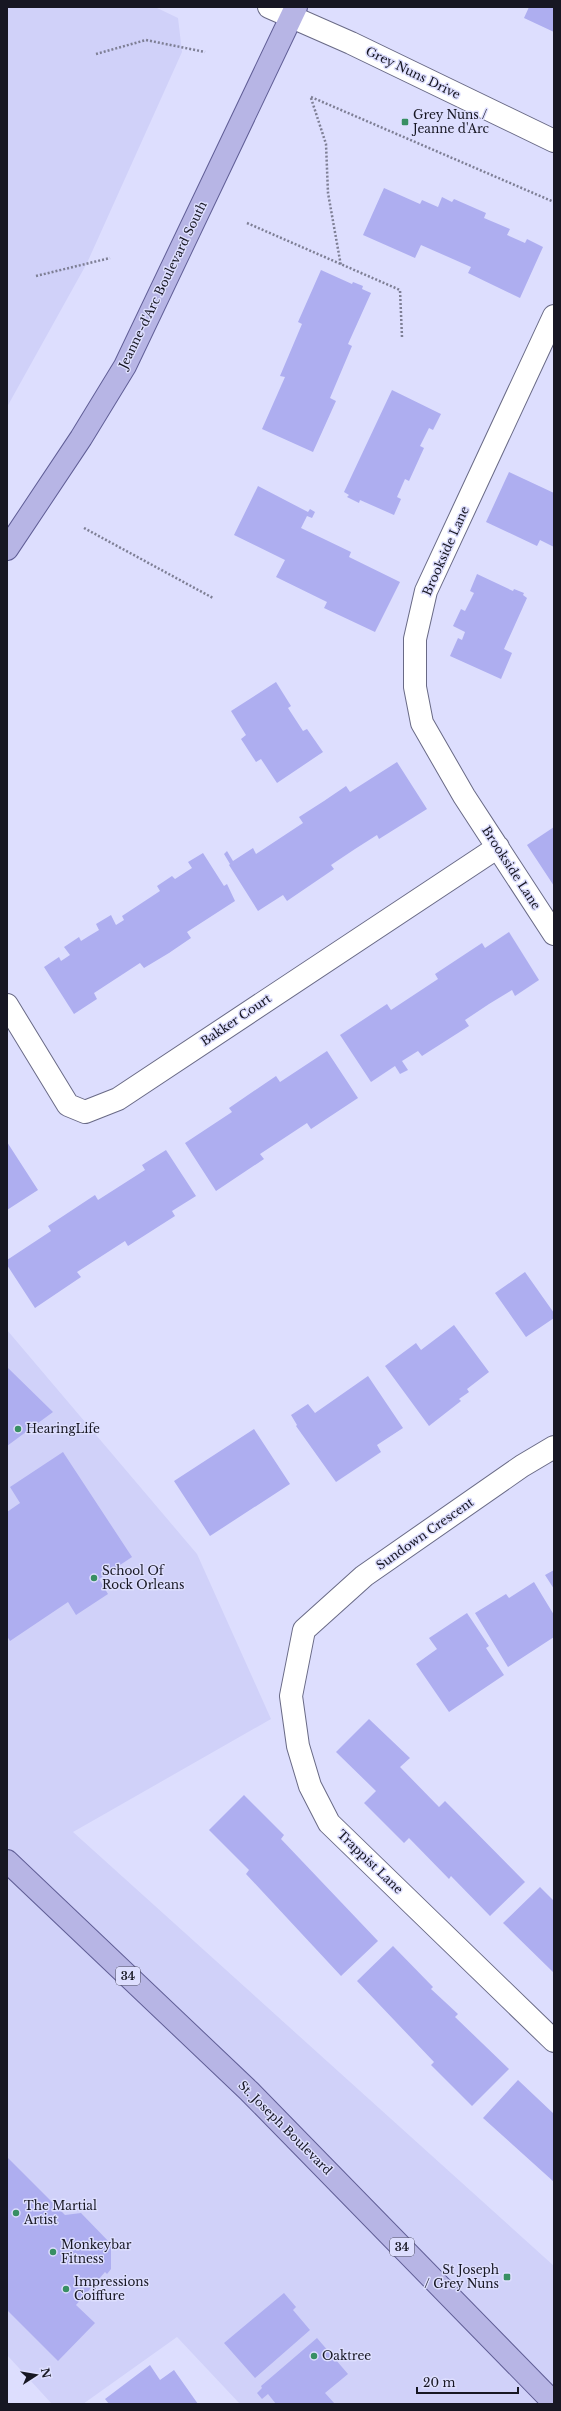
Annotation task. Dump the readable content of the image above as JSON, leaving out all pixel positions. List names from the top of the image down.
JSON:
{
  "streets": {
    "main road": ["Jeanne-d'Arc Boulevard South", "34", "St. Joseph Boulevard"],
    "street": [
      "Grey Nuns Drive",
      "Brookside Lane",
      "Bakker Court",
      "Sundown Crescent",
      "Trappist Lane"
    ]
  },
  "crossings": [
    ["Grey Nuns Drive", "Jeanne-d'Arc Boulevard South"],
    ["Brookside Lane", "Bakker Court"],
    ["Sundown Crescent", "Trappist Lane"]
  ],
  "places": {
    "transit": ["Grey Nuns / Jeanne d'Arc", "St Joseph / Grey Nuns"],
    "other": [
      "HearingLife",
      "School Of Rock Orleans",
      "The Martial Artist",
      "Monkeybar Fitness",
      "Impressions Coiffure",
      "Oaktree"
    ]
  },
  "scale_bar": "20 m",
  "north": "right"
}
